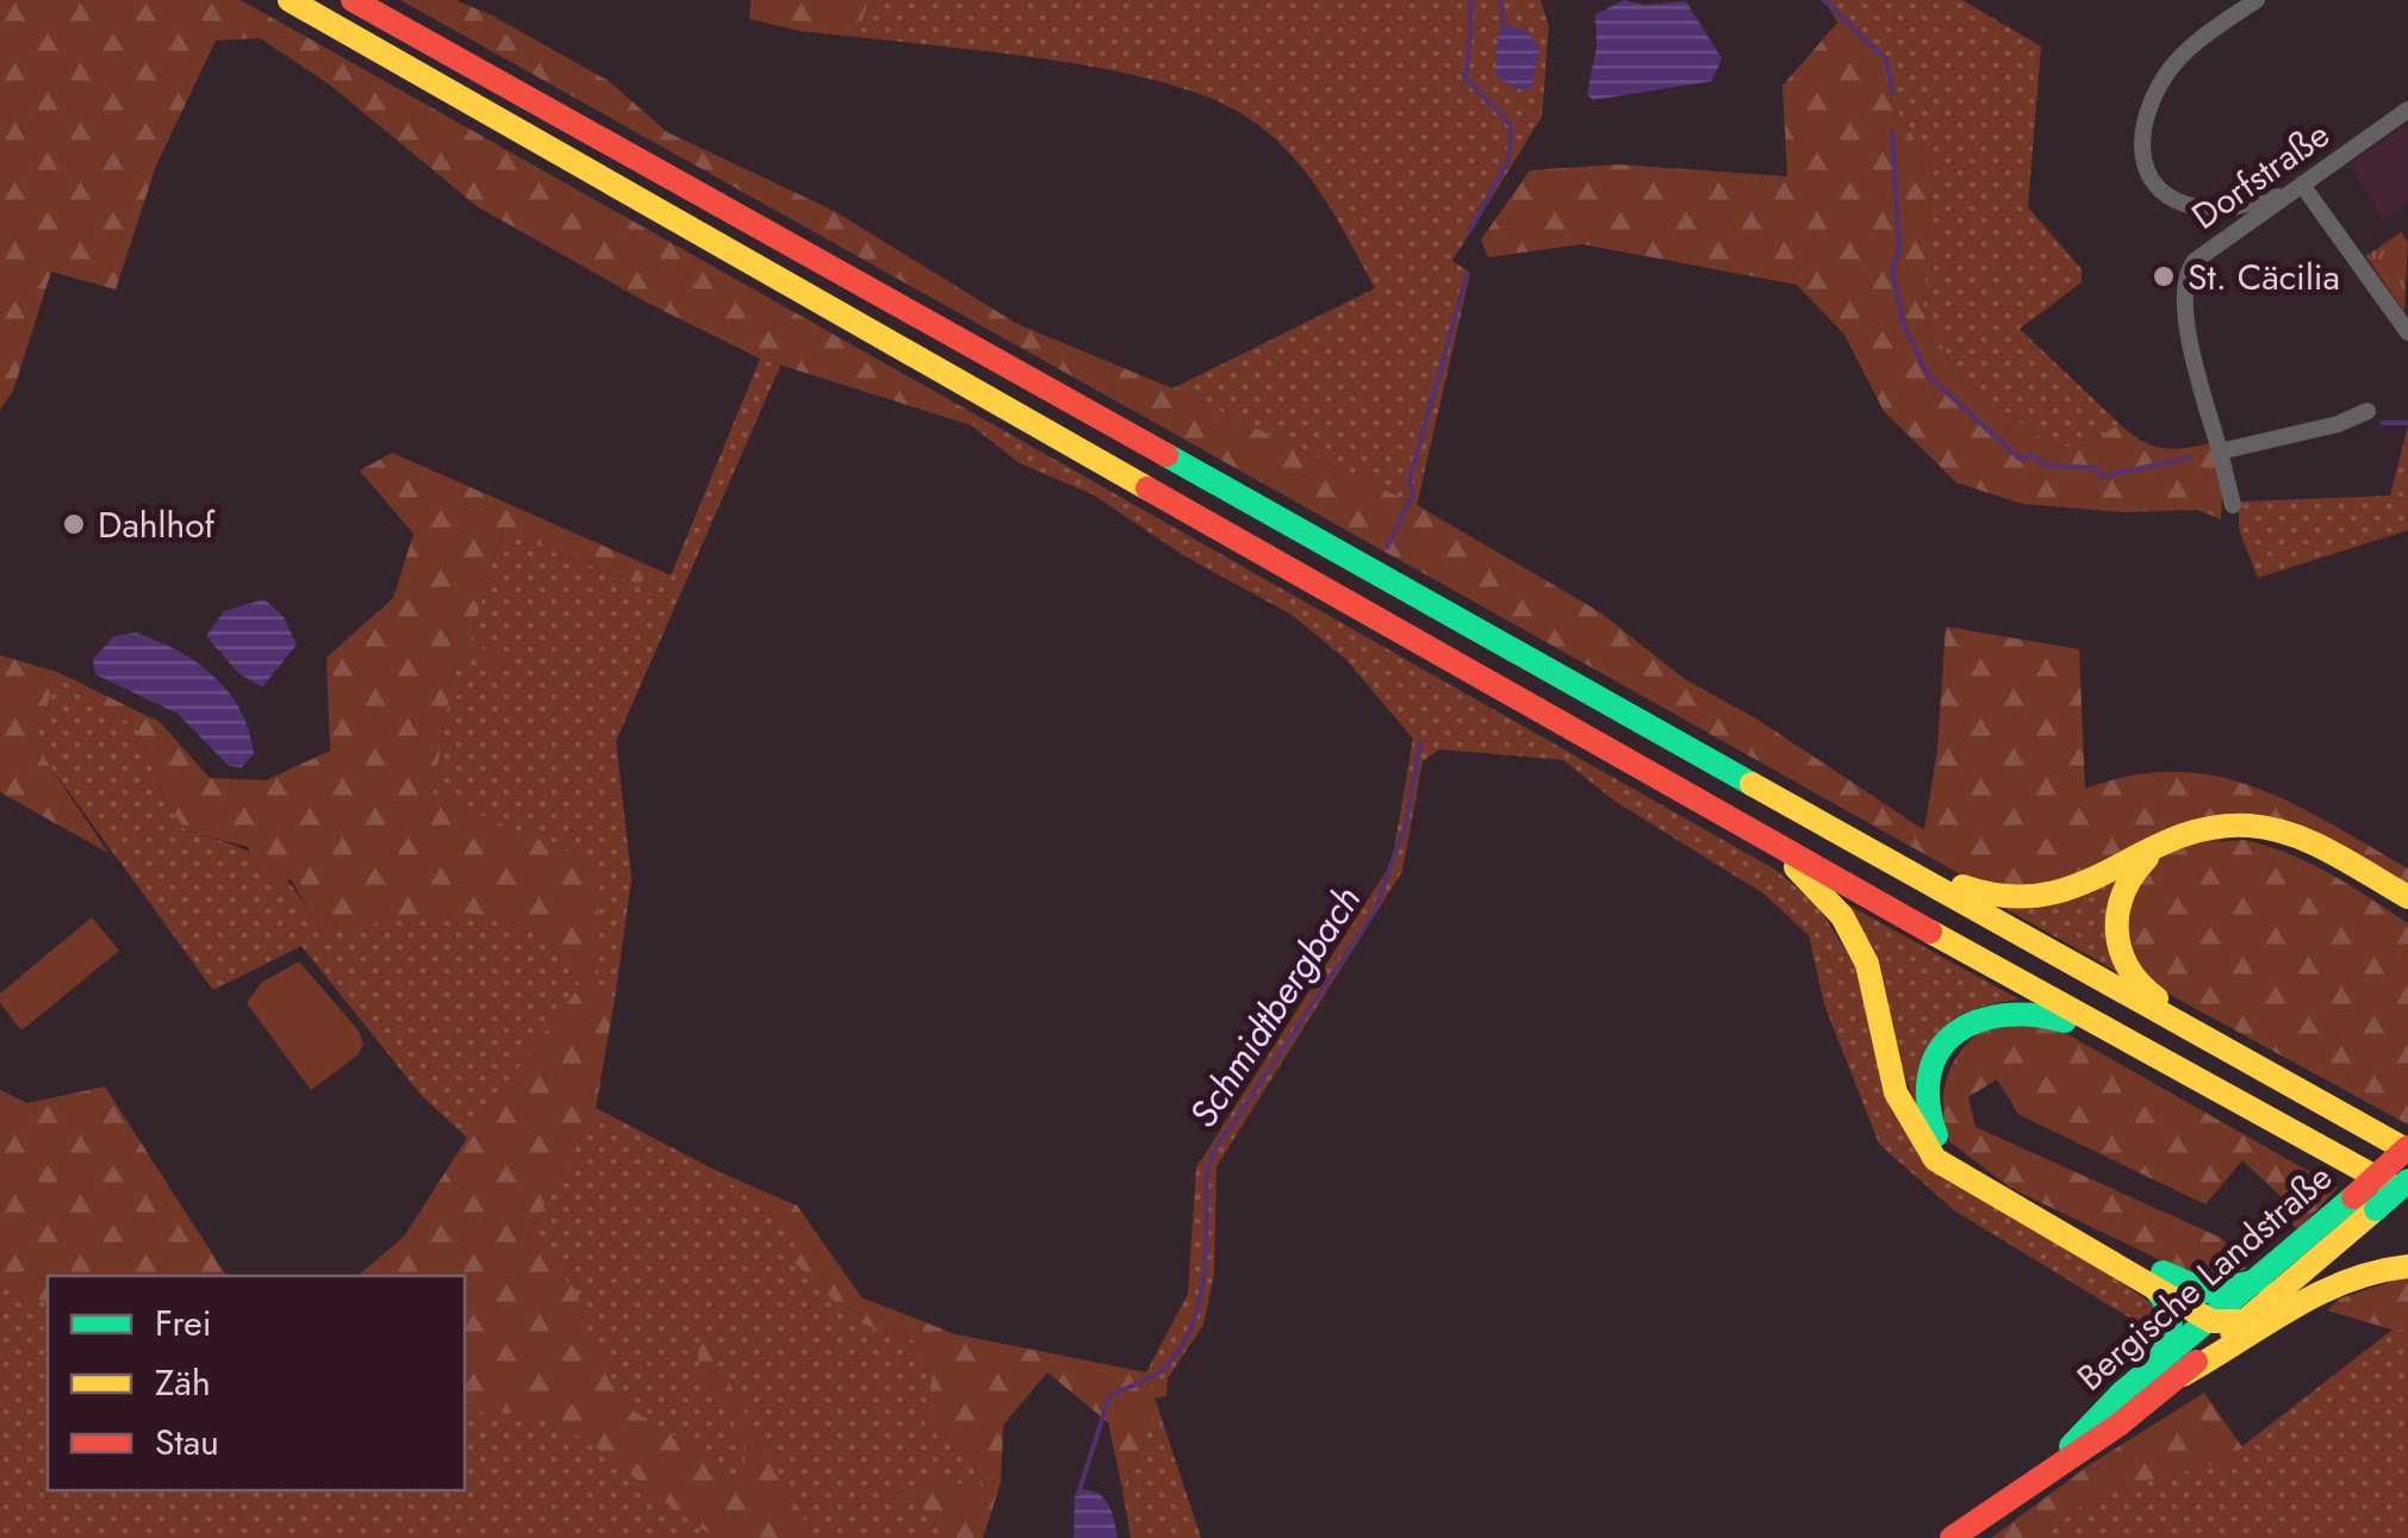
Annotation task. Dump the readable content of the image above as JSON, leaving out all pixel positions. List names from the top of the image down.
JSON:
{
  "streets": {
    "main road": ["Bergische Landstraße"],
    "street": ["Dorfstraße"]
  },
  "water": ["Schmidtbergbach"],
  "places": ["St. Cäcilia", "Dahlhof"],
  "legend": ["Frei", "Zäh", "Stau"]
}
